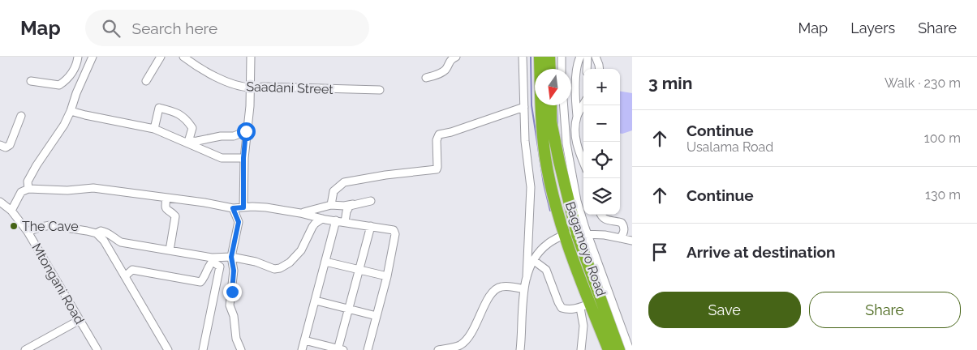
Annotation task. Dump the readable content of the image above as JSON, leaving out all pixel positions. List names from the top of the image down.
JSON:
{
  "streets": {
    "highway": ["Bagamoyo Road"],
    "street": ["Saadani Street", "Mtongani Road"]
  },
  "places": ["The Cave"],
  "north": "bottom",
  "page": {
    "header": "Map",
    "search": "Search here",
    "nav": ["Map", "Layers", "Share"],
    "heading": ["3 min", "Walk · 230 m"],
    "map_buttons": ["+", "−"],
    "list": [
      ["Continue", "Usalama Road", "100 m"],
      ["Continue", "130 m"],
      "Arrive at destination"
    ],
    "buttons": ["Save", "Share"]
  }
}
